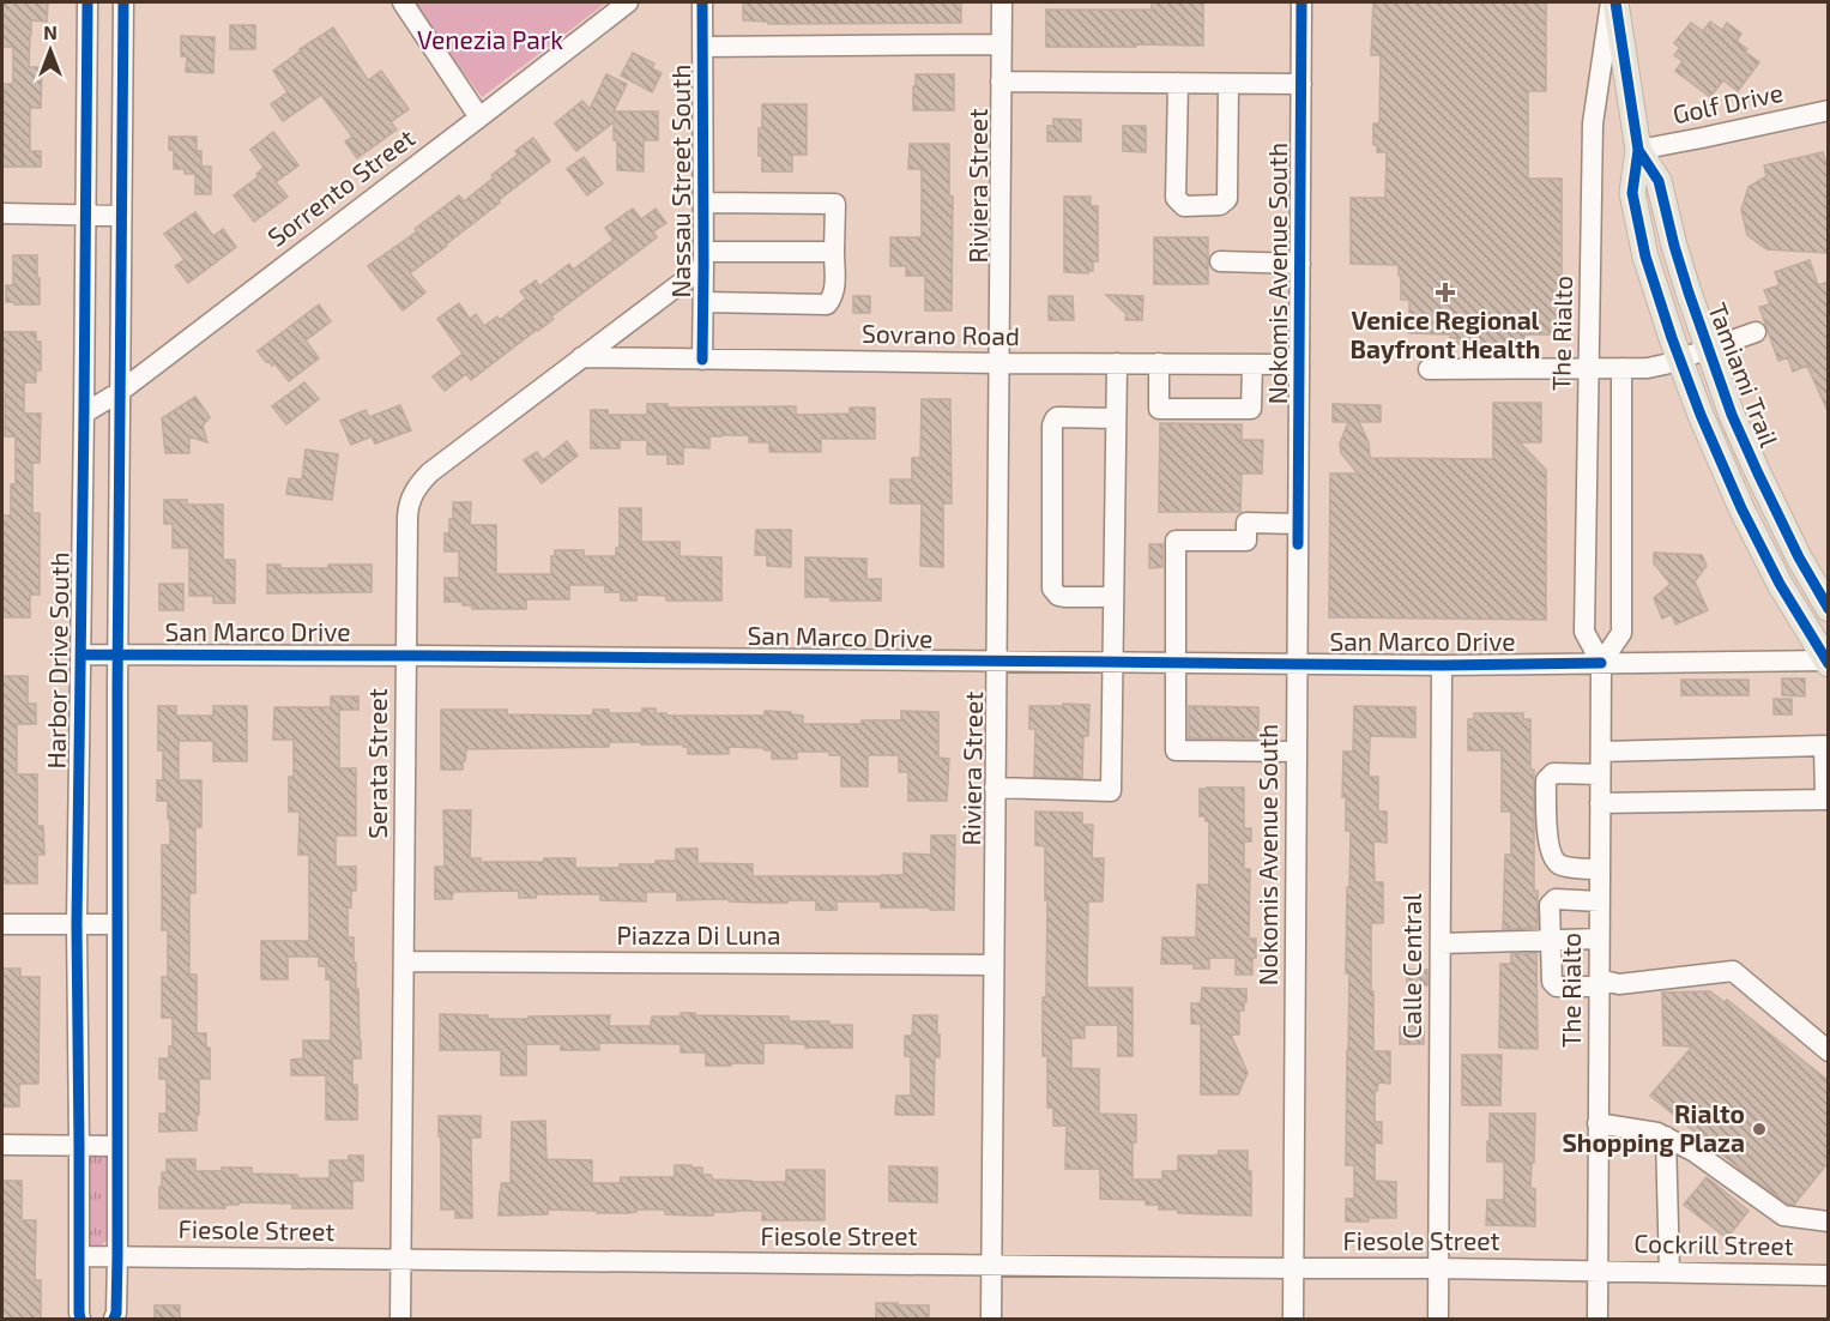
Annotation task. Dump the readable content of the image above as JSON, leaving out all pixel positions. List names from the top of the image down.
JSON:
{
  "streets": {
    "main road": ["Tamiami Trail"],
    "street": [
      "Golf Drive",
      "Nassau Street South",
      "Riviera Street",
      "Sorrento Street",
      "Nokomis Avenue South",
      "The Rialto",
      "Sovrano Road",
      "San Marco Drive",
      "Harbor Drive South",
      "Serata Street",
      "Piazza Di Luna",
      "Calle Central",
      "Fiesole Street",
      "Cockrill Street"
    ]
  },
  "crossings": [
    ["Golf Drive", "Tamiami Trail"],
    ["Nassau Street South", "Sovrano Road"],
    ["Nassau Street South", "Serata Street"],
    ["Riviera Street", "Sovrano Road"],
    ["Riviera Street", "San Marco Drive"],
    ["Riviera Street", "Piazza Di Luna"],
    ["Riviera Street", "Fiesole Street"],
    ["Sorrento Street", "Harbor Drive South"],
    ["Nokomis Avenue South", "Sovrano Road"],
    ["Nokomis Avenue South", "San Marco Drive"],
    ["Nokomis Avenue South", "Fiesole Street"],
    ["The Rialto", "Tamiami Trail"],
    ["The Rialto", "San Marco Drive"],
    ["The Rialto", "Fiesole Street"],
    ["The Rialto", "Cockrill Street"],
    ["Sovrano Road", "Serata Street"],
    ["Tamiami Trail", "San Marco Drive"],
    ["San Marco Drive", "Harbor Drive South"],
    ["San Marco Drive", "Serata Street"],
    ["San Marco Drive", "Calle Central"],
    ["Harbor Drive South", "Fiesole Street"],
    ["Serata Street", "Piazza Di Luna"],
    ["Serata Street", "Fiesole Street"],
    ["Calle Central", "Fiesole Street"],
    ["Fiesole Street", "Cockrill Street"]
  ],
  "parks": ["Venezia Park"],
  "places": {
    "health": ["Venice Regional Bayfront Health"],
    "other": ["Rialto Shopping Plaza"]
  },
  "north": "top"
}
